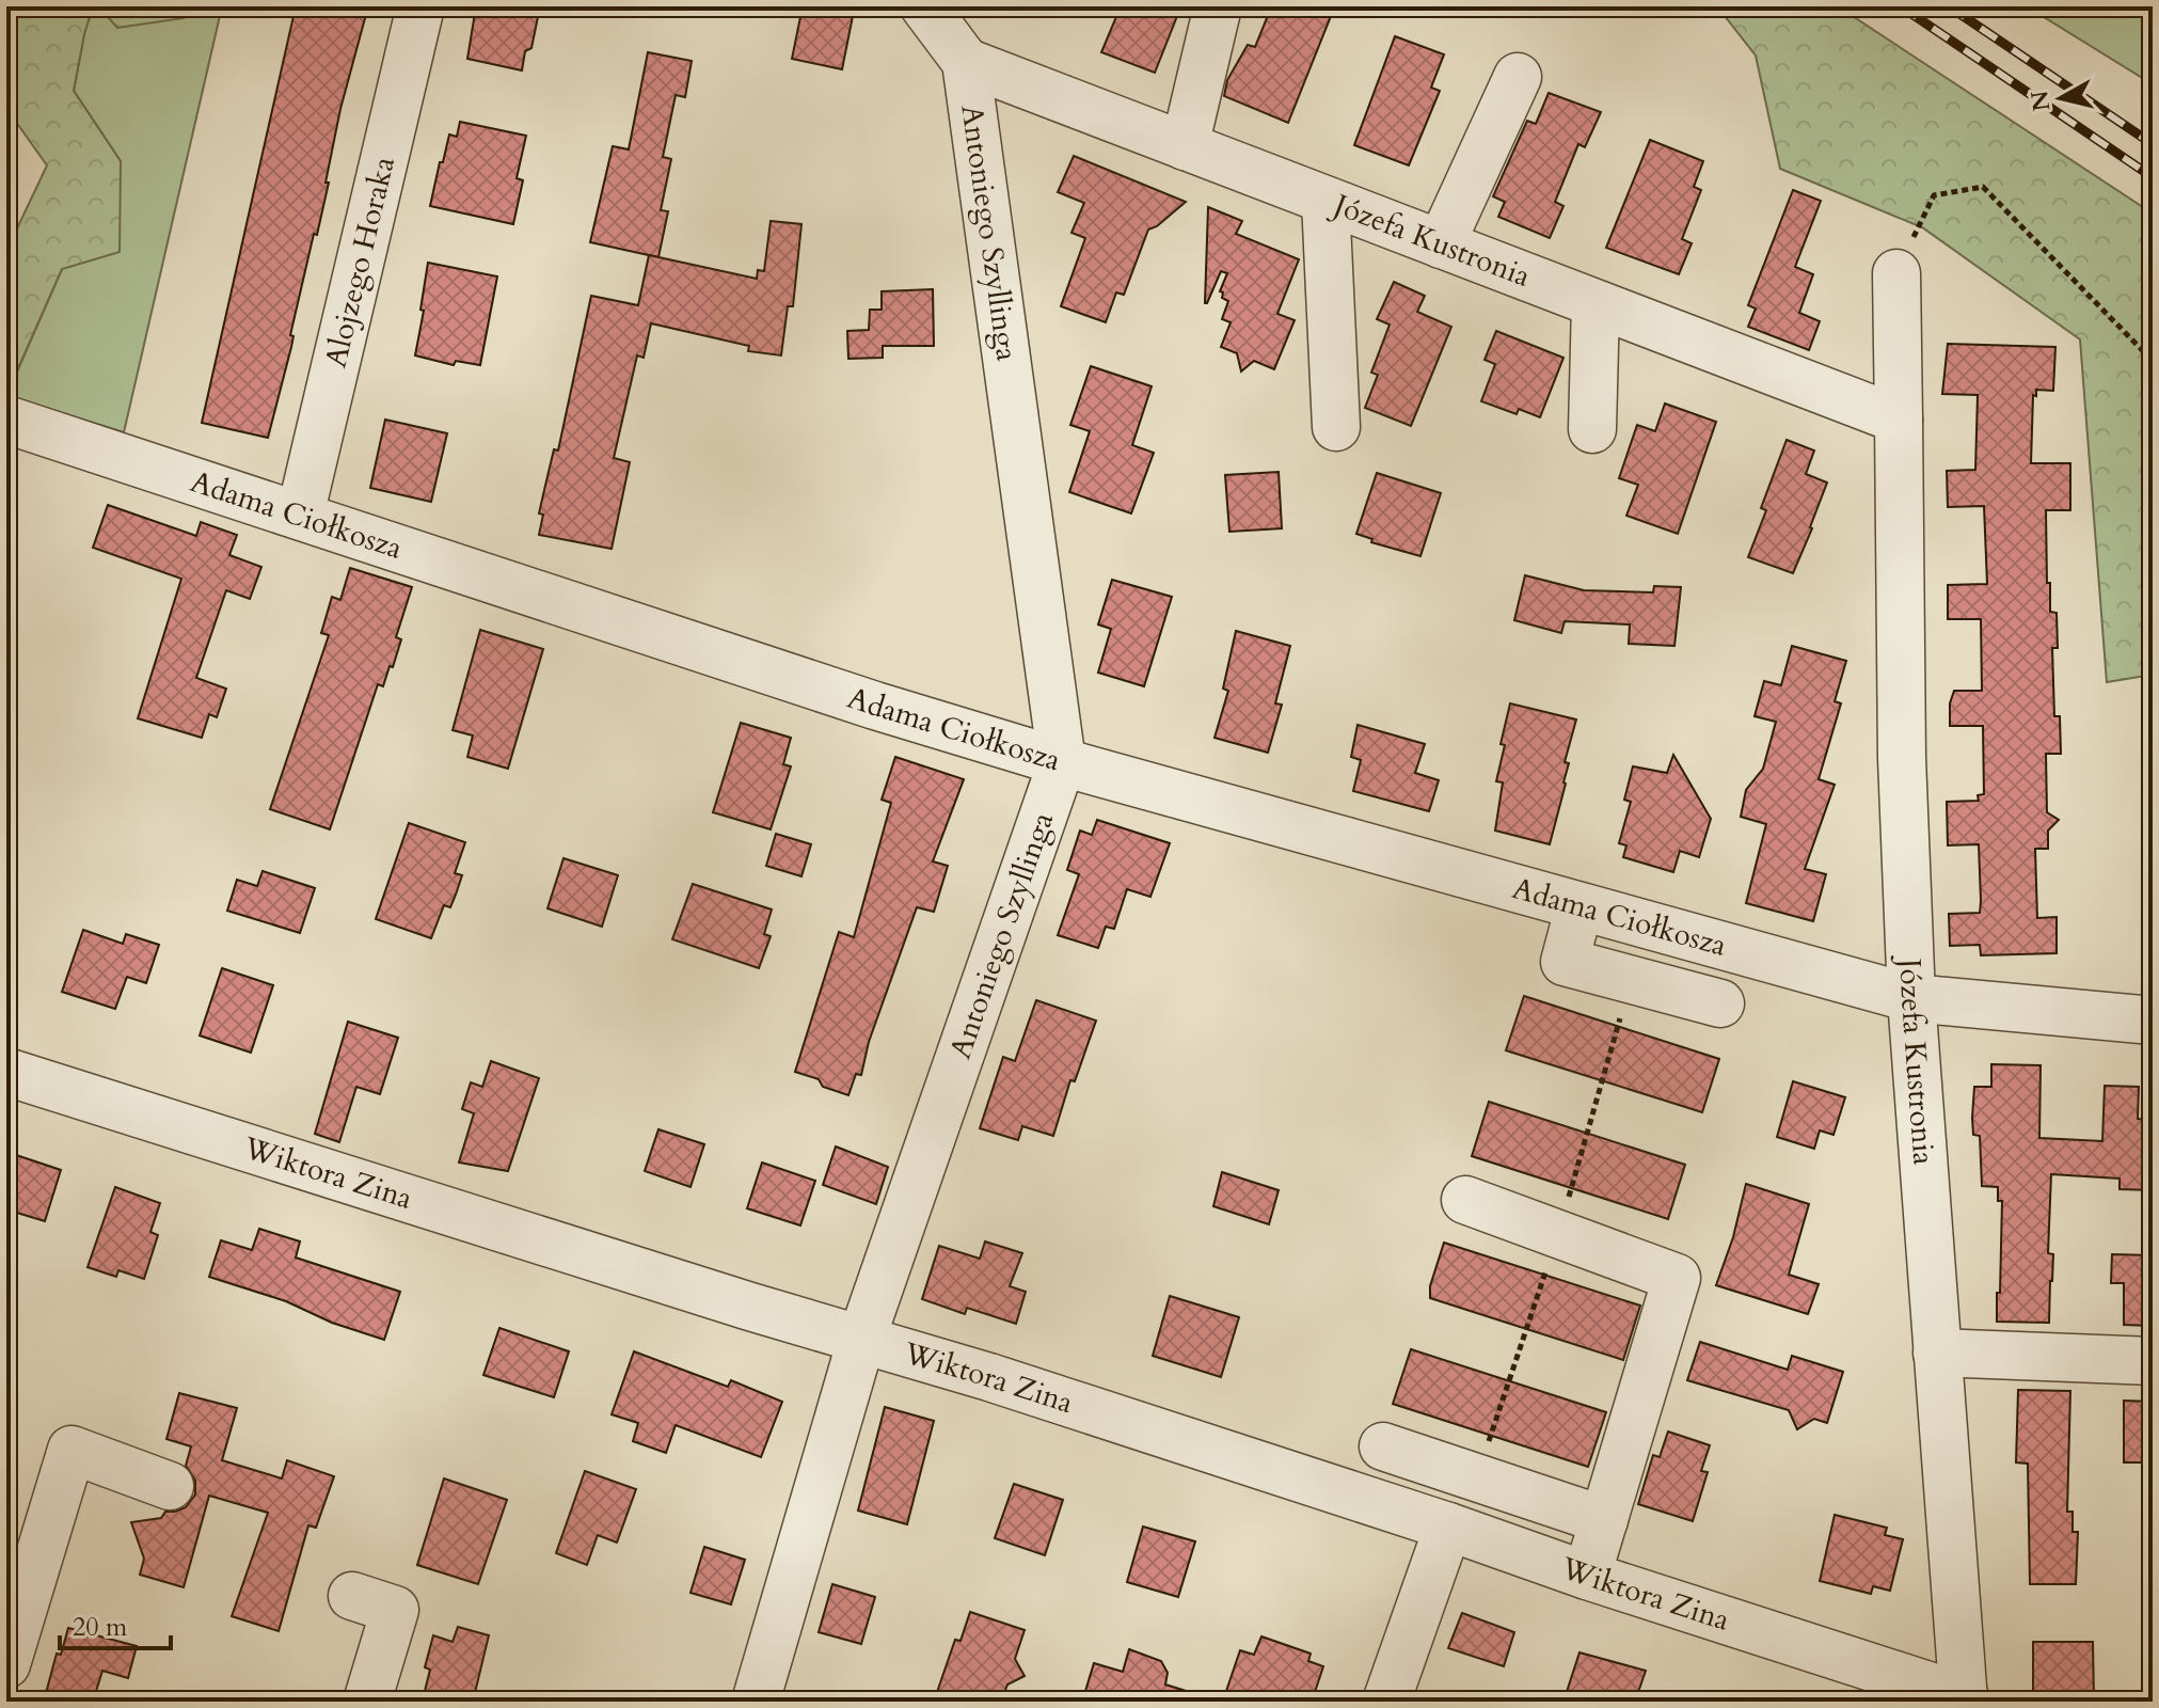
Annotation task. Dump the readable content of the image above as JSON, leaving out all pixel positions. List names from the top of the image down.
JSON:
{
  "streets": {
    "street": [
      "Antoniego Szyllinga",
      "Józefa Kustronia",
      "Alojzego Horaka",
      "Adama Ciołkosza",
      "Wiktora Zina"
    ]
  },
  "crossings": [
    ["Antoniego Szyllinga", "Józefa Kustronia"],
    ["Antoniego Szyllinga", "Adama Ciołkosza"],
    ["Antoniego Szyllinga", "Wiktora Zina"],
    ["Józefa Kustronia", "Adama Ciołkosza"],
    ["Józefa Kustronia", "Wiktora Zina"],
    ["Alojzego Horaka", "Adama Ciołkosza"]
  ],
  "scale_bar": "20 m",
  "north": "left"
}
